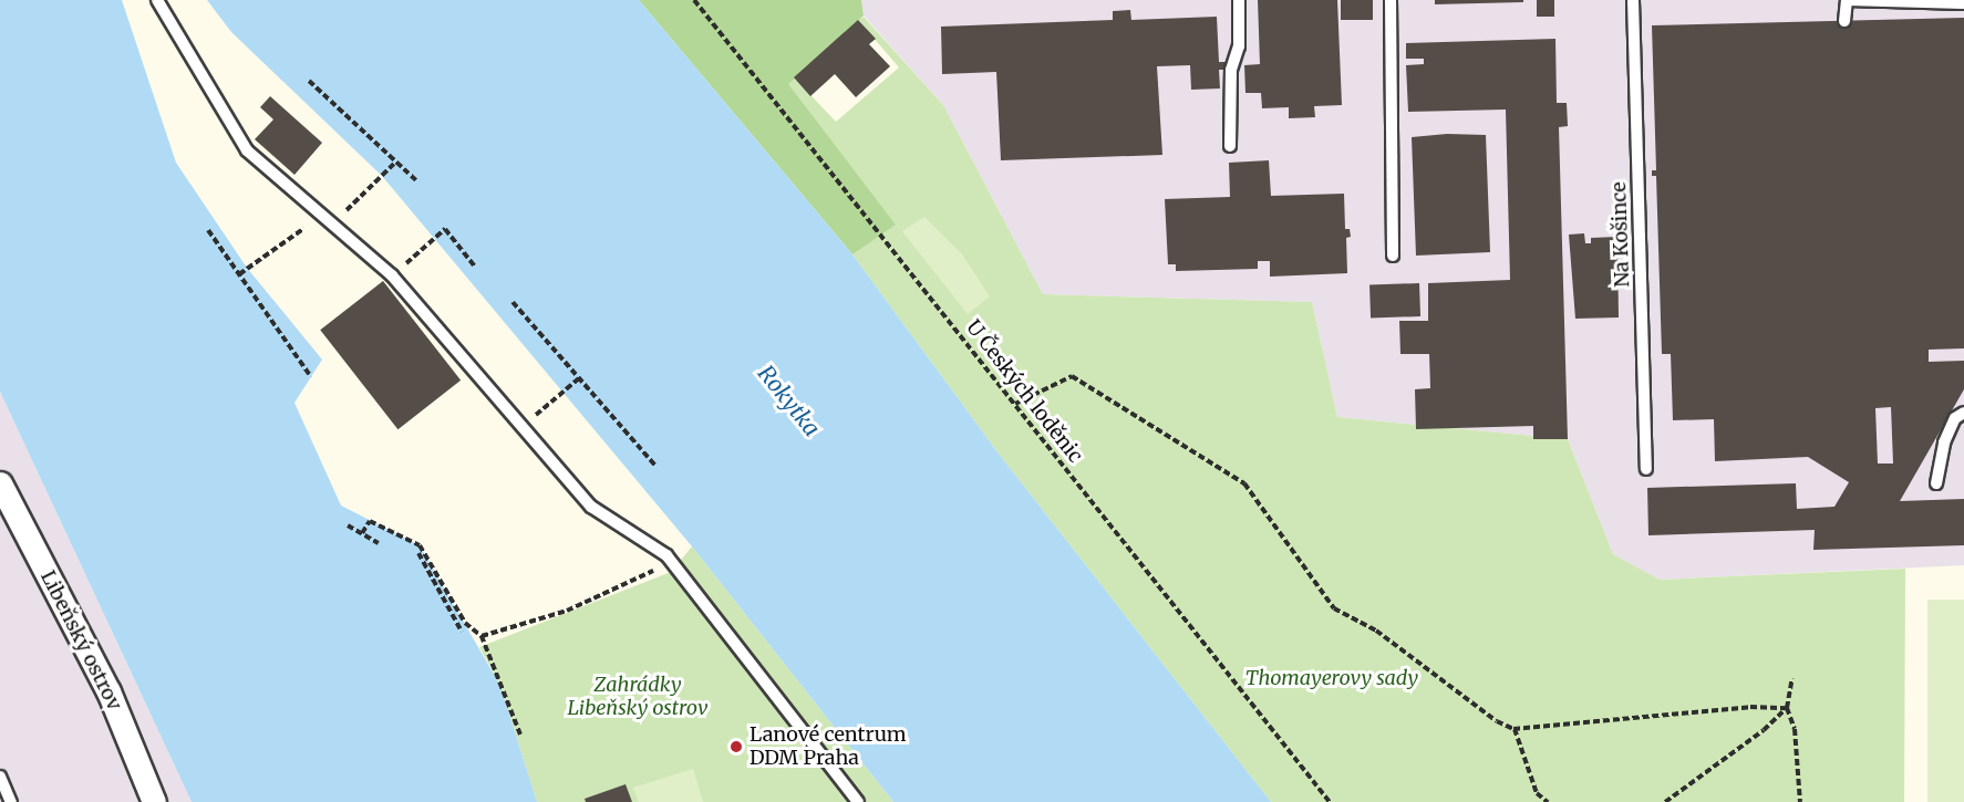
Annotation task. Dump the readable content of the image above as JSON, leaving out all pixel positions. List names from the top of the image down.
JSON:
{
  "streets": {
    "street": ["Libeňský ostrov"],
    "lane": ["Na Košince"],
    "path": ["U Českých loděnic"]
  },
  "water": ["Rokytka"],
  "parks": ["Thomayerovy sady", "Zahrádky Libeňský ostrov"],
  "places": ["Lanové centrum DDM Praha"]
}
